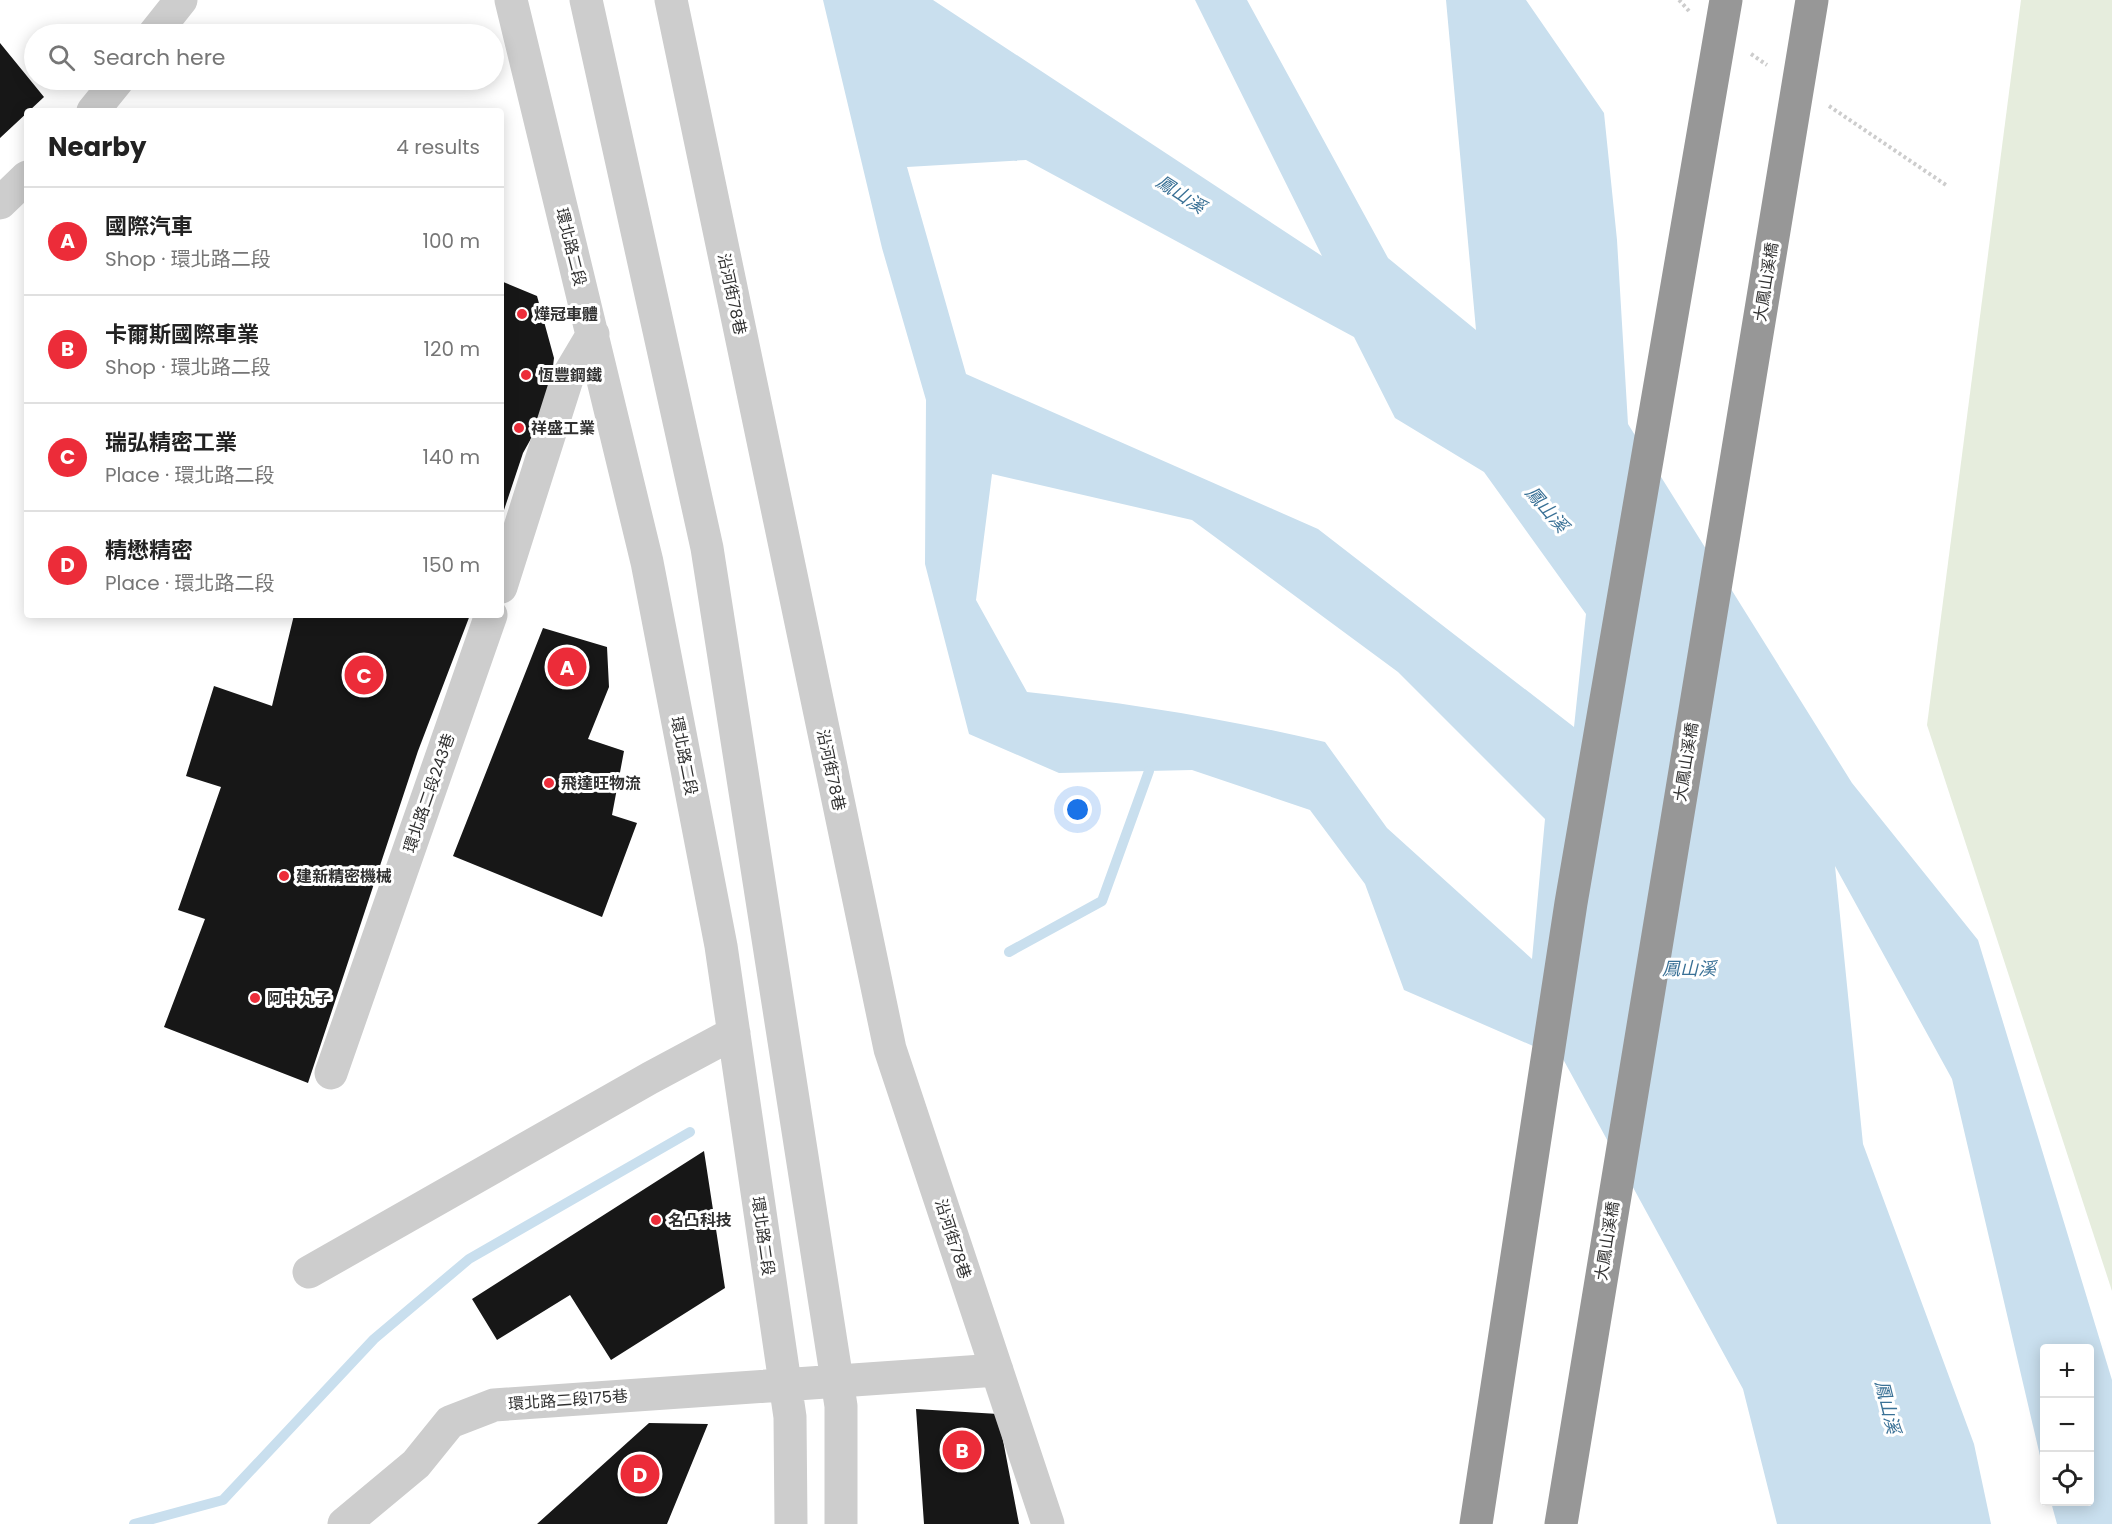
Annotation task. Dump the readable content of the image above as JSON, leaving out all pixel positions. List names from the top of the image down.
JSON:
{
  "streets": {
    "highway": ["大鳳山溪橋"],
    "street": [
      "環北路二段",
      "沿河街78巷",
      "環北路二段243巷",
      "環北路二段175巷"
    ]
  },
  "crossings": [
    ["環北路二段", "環北路二段175巷"],
    ["沿河街78巷", "環北路二段175巷"]
  ],
  "water": ["鳳山溪"],
  "places": [
    "燁冠車體",
    "恆豐鋼鐵",
    "祥盛工業",
    "飛達旺物流",
    "建新精密機械",
    "阿中丸子",
    "名凸科技"
  ],
  "page": {
    "search": "Search here",
    "heading": ["Nearby", "4 results"],
    "list": [
      {
        "mark": "A",
        "name": "國際汽車",
        "note": "Shop · 環北路二段",
        "value": "100 m"
      },
      {
        "mark": "B",
        "name": "卡爾斯國際車業",
        "note": "Shop · 環北路二段",
        "value": "120 m"
      },
      {
        "mark": "C",
        "name": "瑞弘精密工業",
        "note": "Place · 環北路二段",
        "value": "140 m"
      },
      {
        "mark": "D",
        "name": "精懋精密",
        "note": "Place · 環北路二段",
        "value": "150 m"
      }
    ],
    "pins": [
      "A",
      "C",
      "B",
      "D"
    ],
    "map_buttons": ["+", "−"]
  }
}
